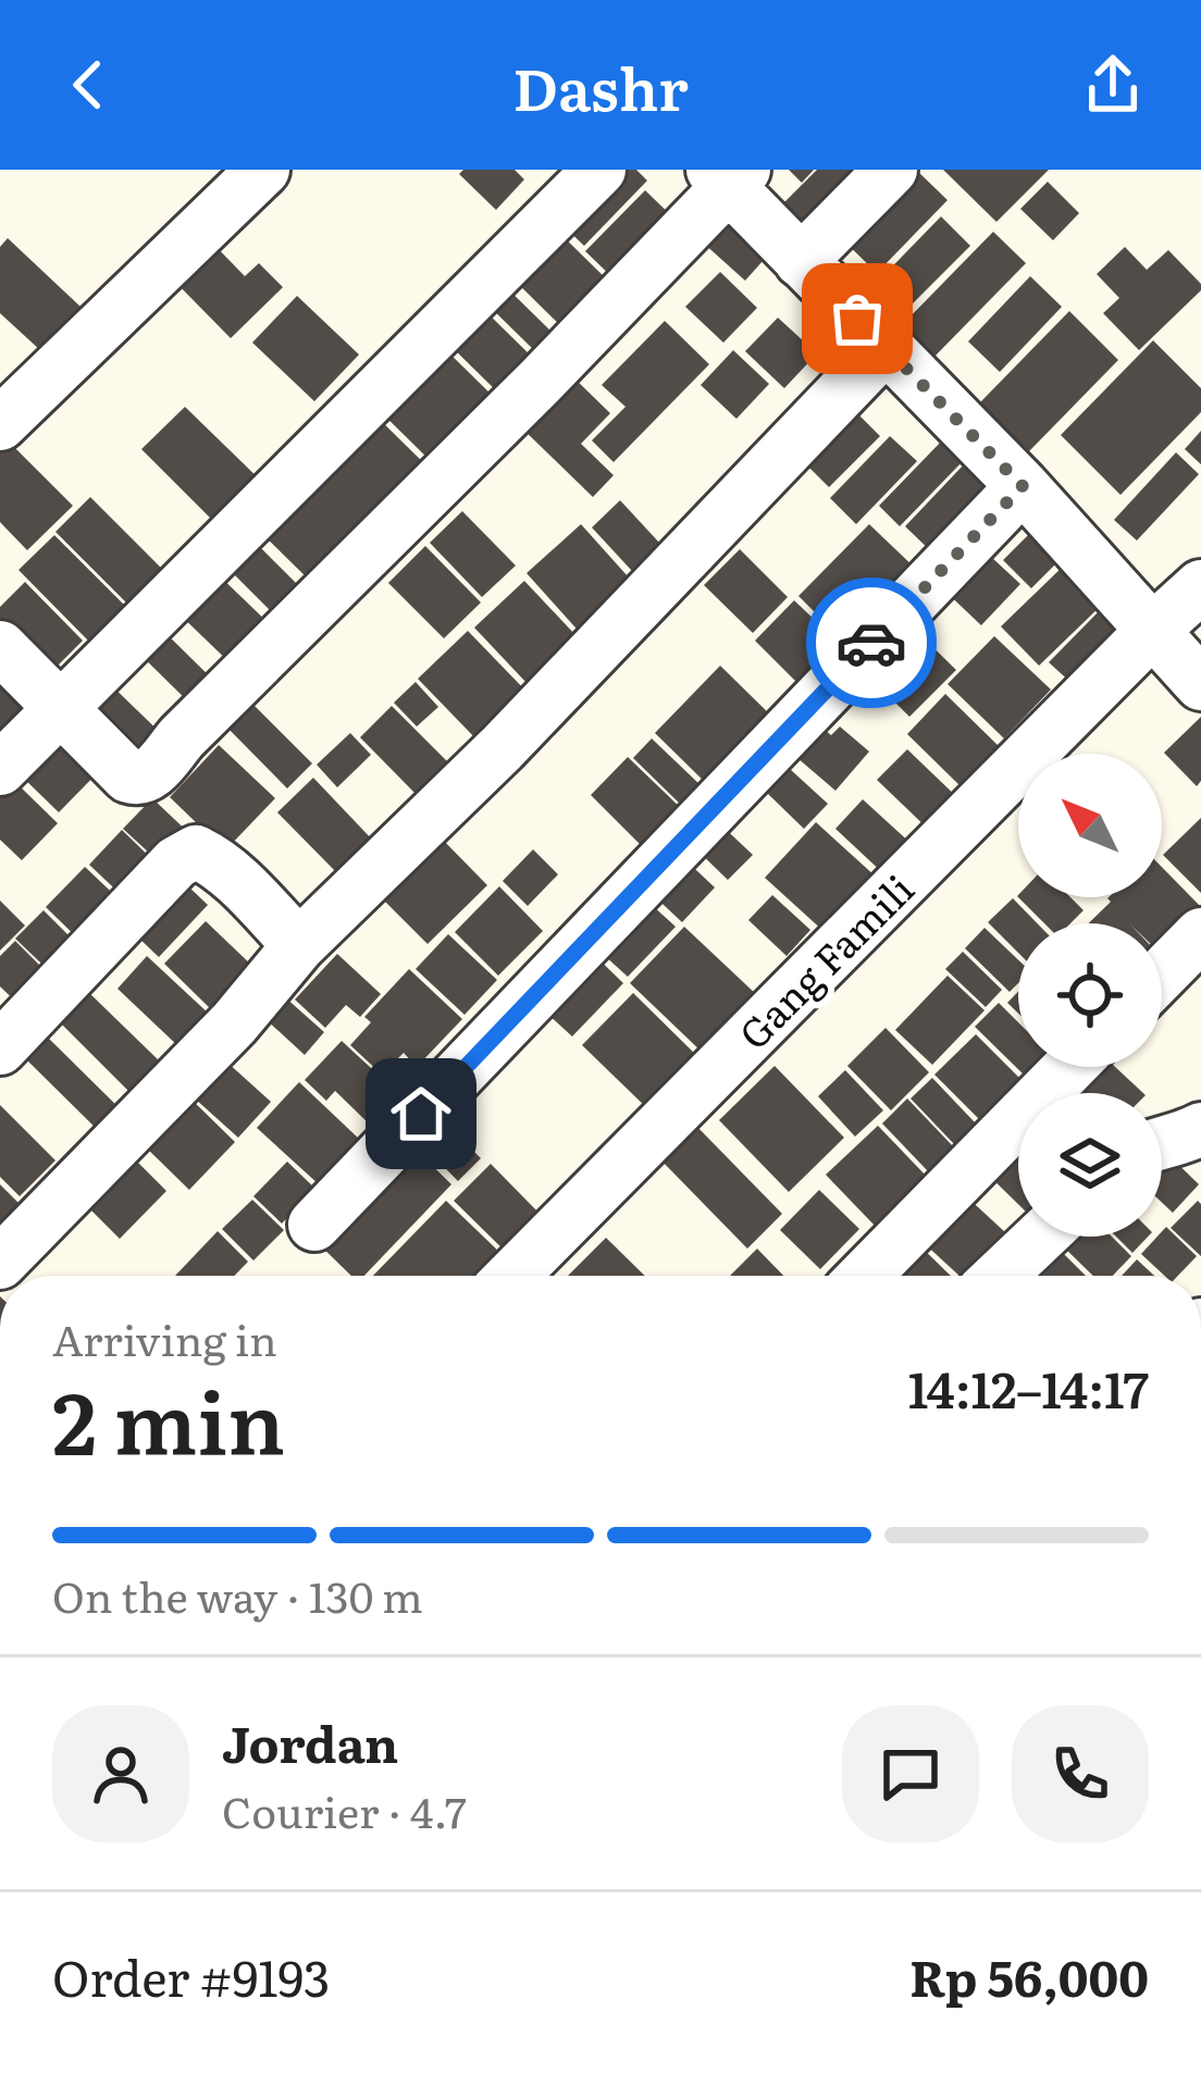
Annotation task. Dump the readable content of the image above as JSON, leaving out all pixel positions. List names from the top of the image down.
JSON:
{
  "streets": {
    "street": ["Gang Famili"]
  },
  "north": "top left",
  "page": {
    "header": "Dashr",
    "heading": ["2 min", "Arriving in", "14:12–14:17"],
    "panel": [
      "Jordan",
      "Courier · 4.7",
      "Order #9193",
      "Rp 56,000"
    ],
    "bar": "On the way · 130 m"
  }
}
